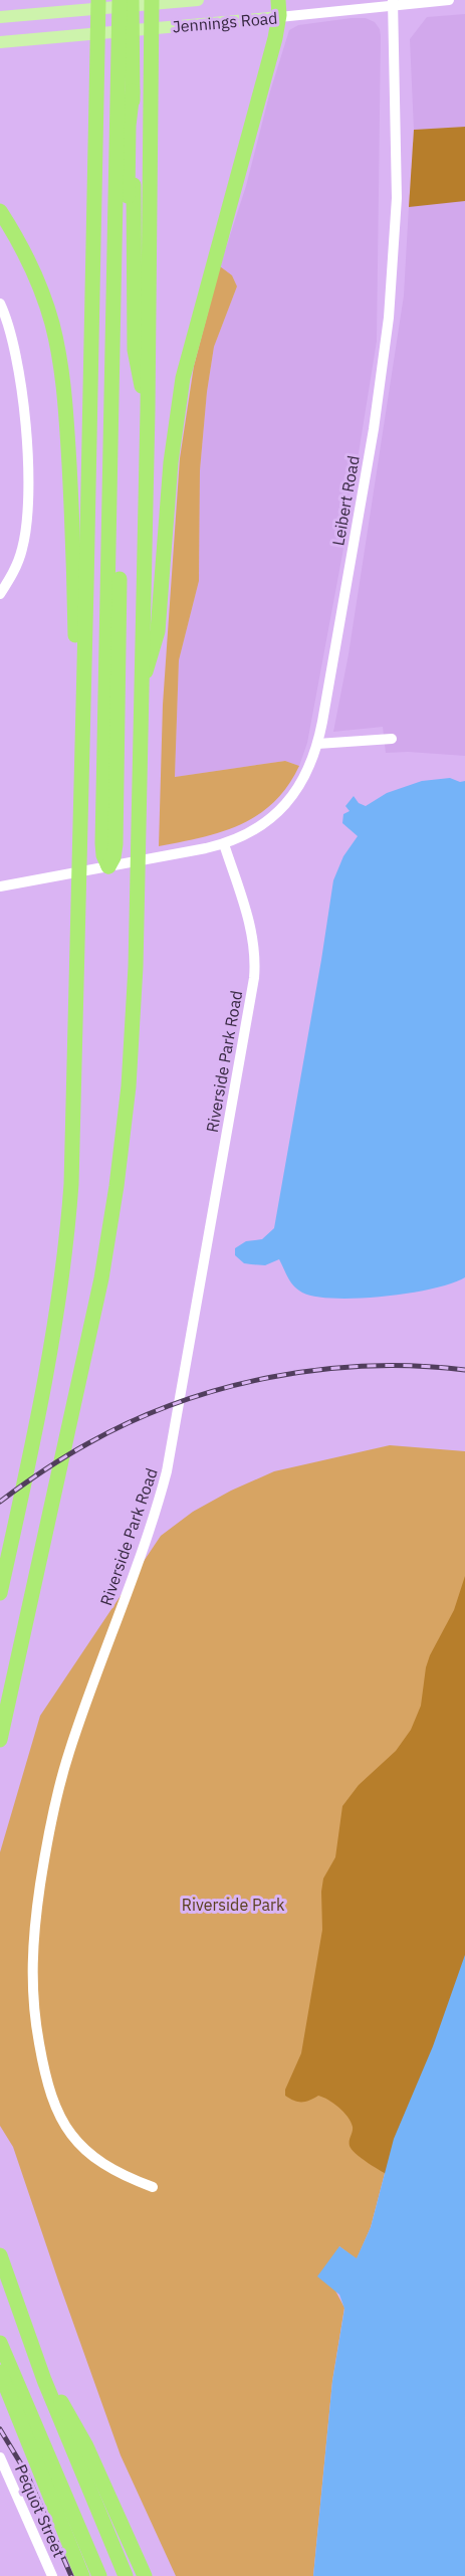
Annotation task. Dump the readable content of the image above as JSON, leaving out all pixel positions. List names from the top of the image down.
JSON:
{
  "streets": {
    "main road": ["Jennings Road"],
    "street": ["Leibert Road", "Riverside Park Road", "Pequot Street"]
  },
  "crossings": [
    ["Jennings Road", "Leibert Road"],
    ["Leibert Road", "Riverside Park Road"]
  ],
  "parks": ["Riverside Park"]
}
